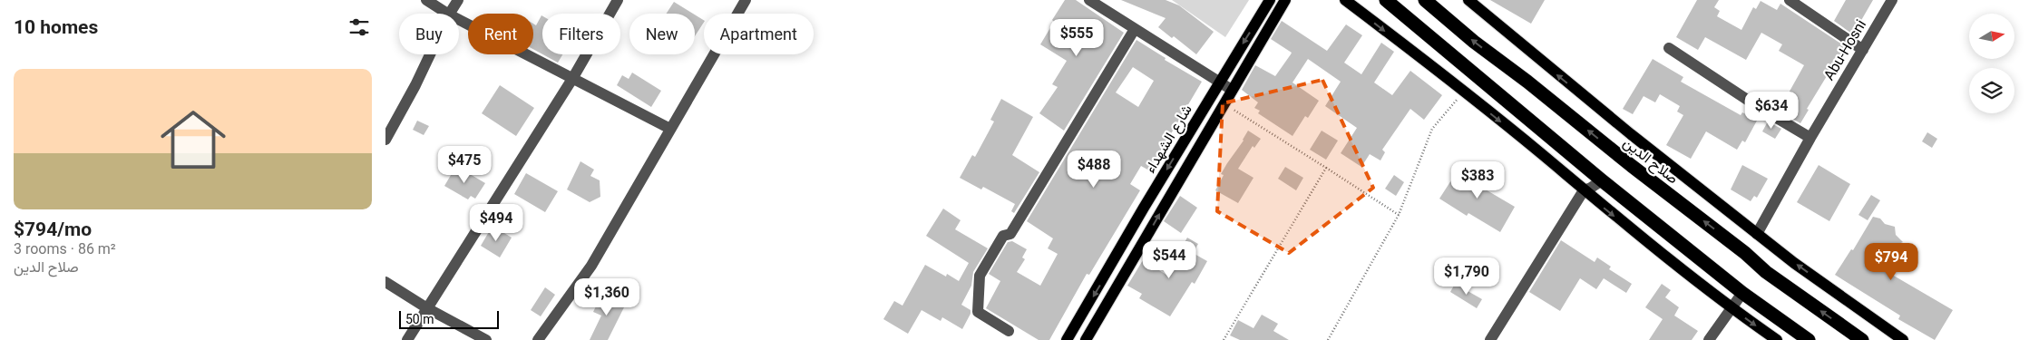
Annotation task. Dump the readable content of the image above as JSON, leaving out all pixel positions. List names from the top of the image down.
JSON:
{
  "streets": {
    "highway": ["صلاح الدين"],
    "main road": ["شارع الشهداء"],
    "street": ["Abu-Hosni"]
  },
  "scale_bar": "50 m",
  "north": "right",
  "page": {
    "heading": "10 homes",
    "chip": [
      "Buy",
      "Rent",
      "Filters",
      "New",
      "Apartment"
    ],
    "price": [
      "$555",
      "$634",
      "$475",
      "$488",
      "$383",
      "$494",
      "$544",
      "$794",
      "$1,790",
      "$1,360"
    ],
    "list": [
      {
        "name": "$794/mo",
        "note": "3 rooms · 86 m² · صلاح الدين"
      }
    ],
    "scale": "50 m"
  }
}
